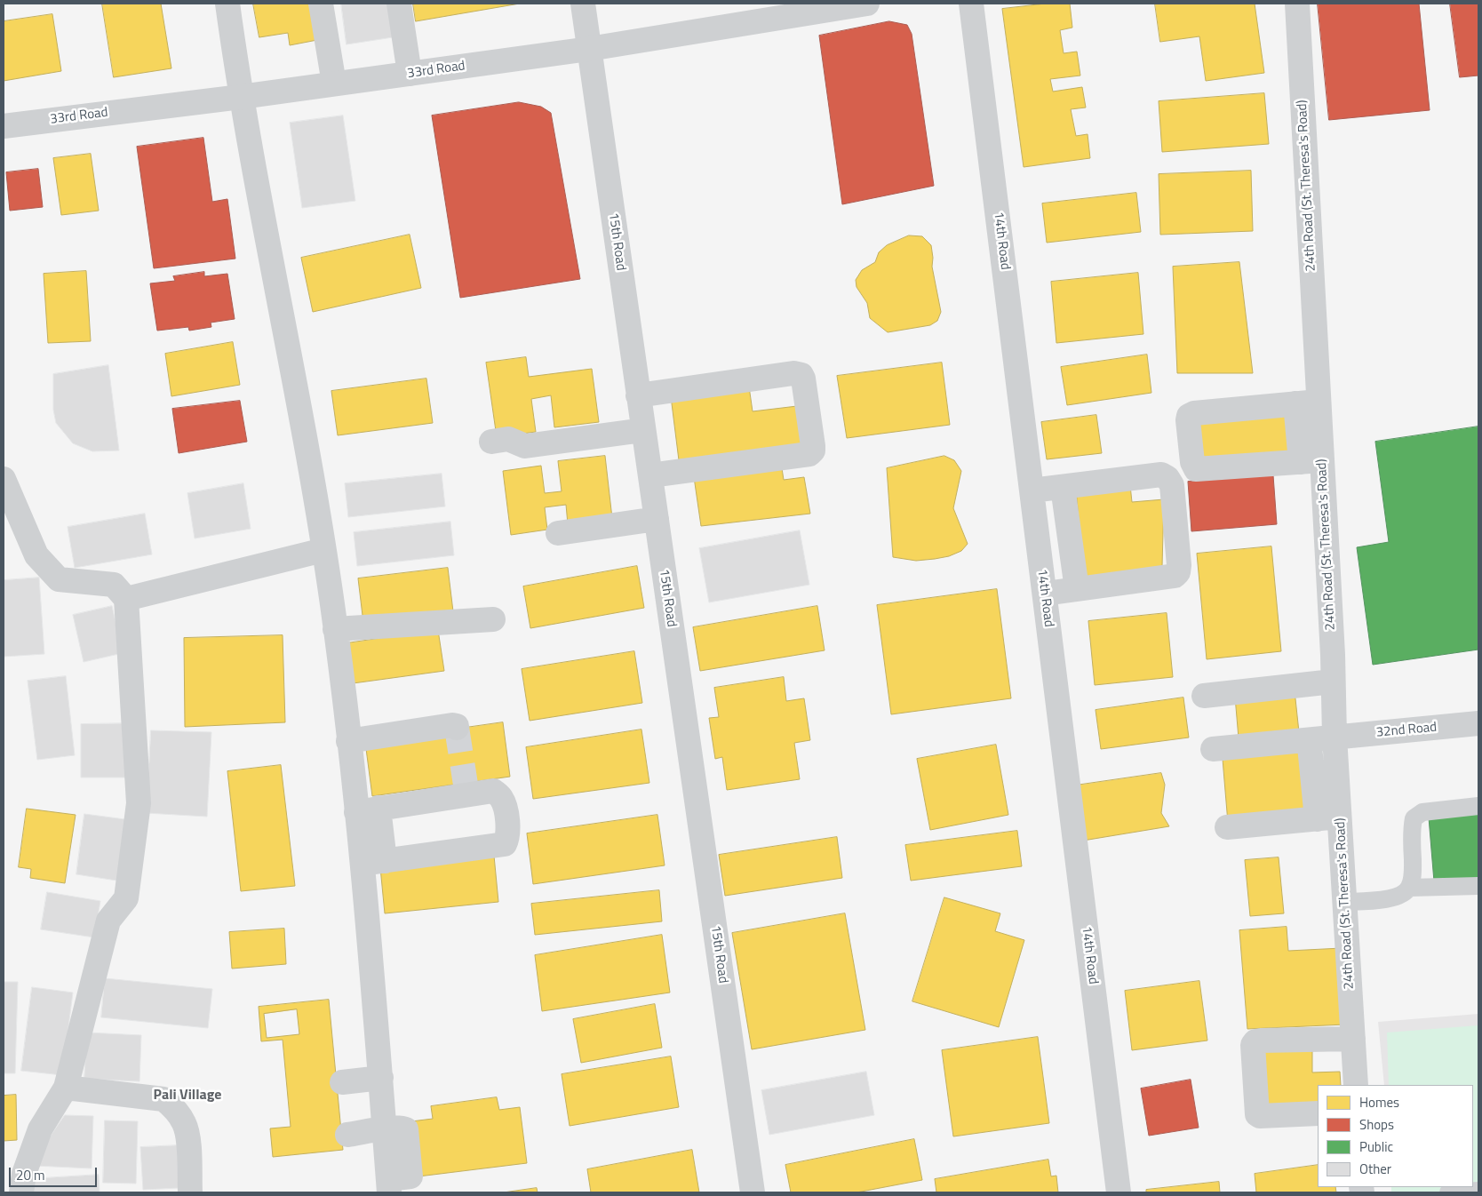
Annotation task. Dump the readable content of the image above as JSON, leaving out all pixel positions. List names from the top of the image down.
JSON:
{
  "streets": {
    "street": [
      "33rd Road",
      "24th Road (St. Theresa's Road)",
      "14th Road",
      "15th Road",
      "32nd Road"
    ]
  },
  "crossings": [
    ["33rd Road", "15th Road"],
    ["24th Road (St. Theresa's Road)", "32nd Road"]
  ],
  "districts": ["Pali Village"],
  "legend": [
    "Homes",
    "Shops",
    "Public",
    "Other"
  ],
  "scale_bar": "20 m"
}
